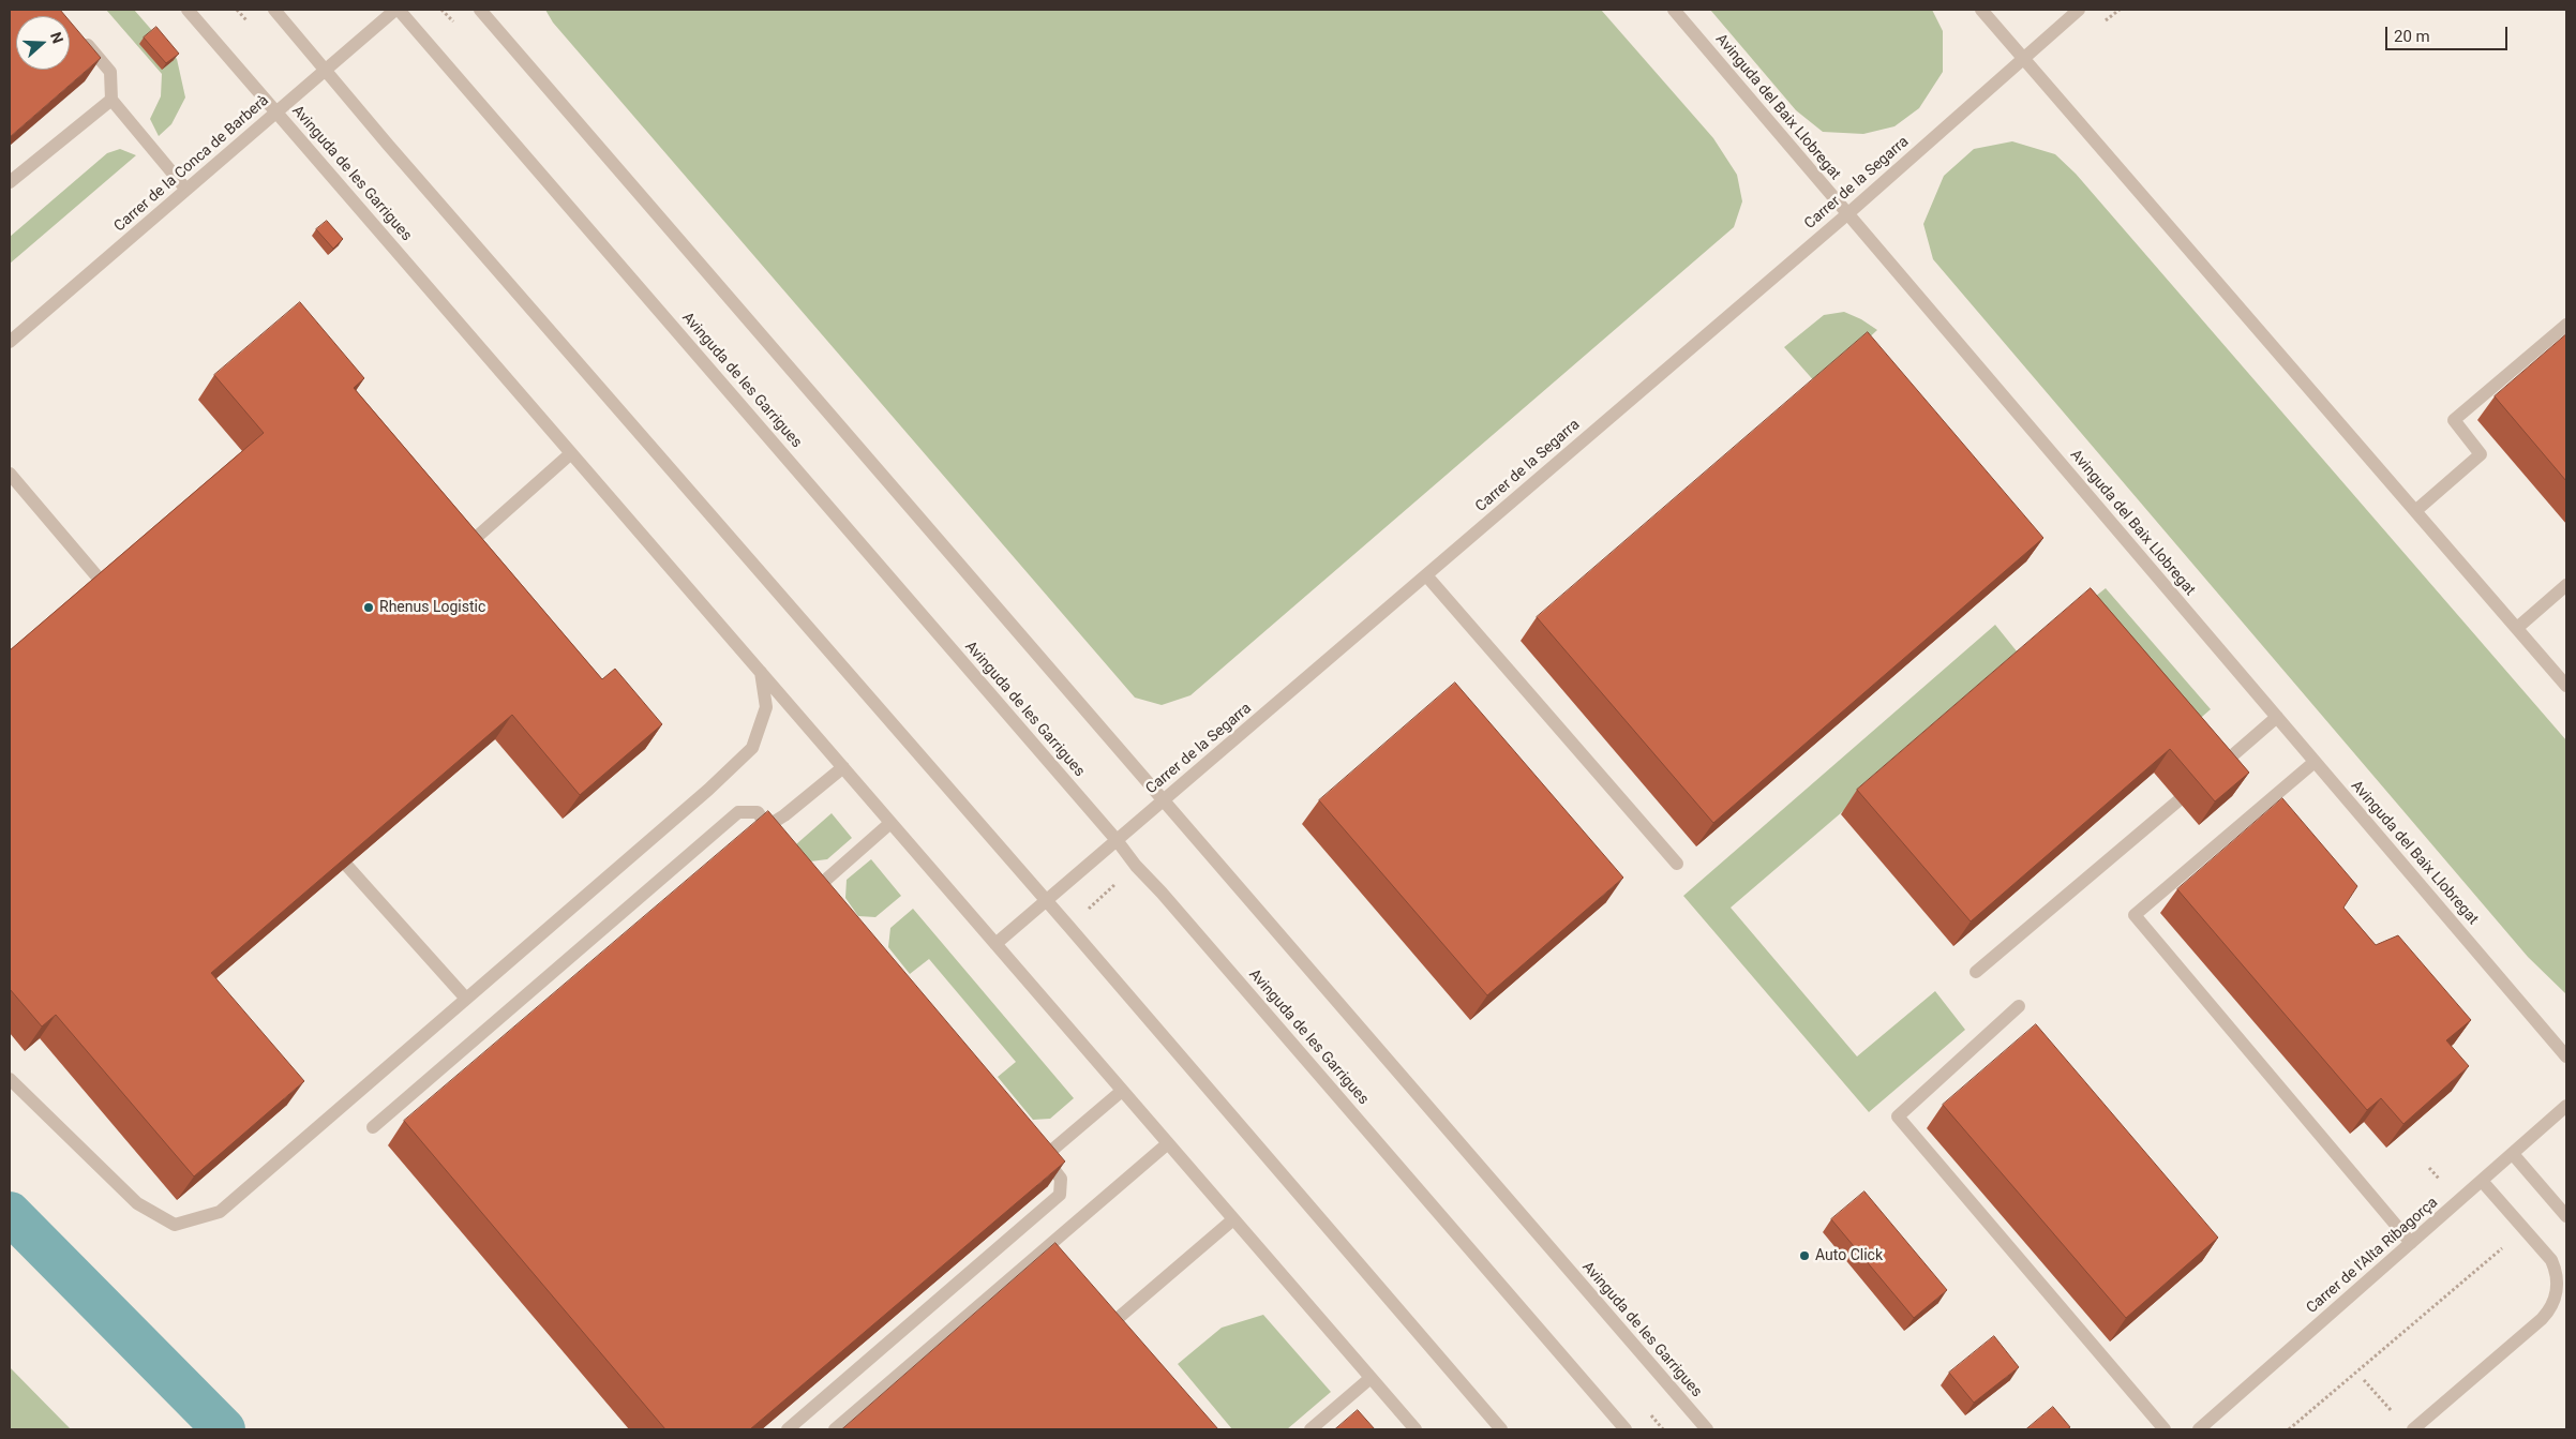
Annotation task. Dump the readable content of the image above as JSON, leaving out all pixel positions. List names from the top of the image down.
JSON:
{
  "streets": {
    "street": [
      "Avinguda del Baix Llobregat",
      "Carrer de la Conca de Barberà",
      "Avinguda de les Garrigues",
      "Carrer de la Segarra",
      "Carrer de l'Alta Ribagorça"
    ]
  },
  "crossings": [
    ["Avinguda del Baix Llobregat", "Carrer de la Segarra"],
    ["Carrer de la Conca de Barberà", "Avinguda de les Garrigues"],
    ["Avinguda de les Garrigues", "Carrer de la Segarra"]
  ],
  "places": ["Rhenus Logistic", "Auto Click"],
  "scale_bar": "20 m",
  "north": "right"
}
